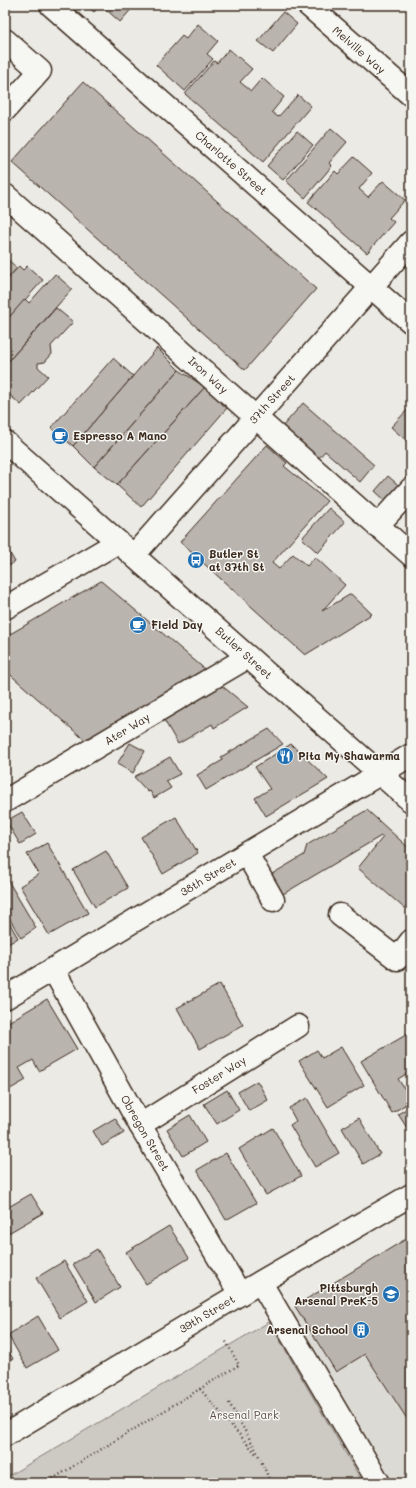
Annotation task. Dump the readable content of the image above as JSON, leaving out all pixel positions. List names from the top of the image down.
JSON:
{
  "streets": {
    "street": [
      "Melville Way",
      "Charlotte Street",
      "Iron Way",
      "37th Street",
      "Butler Street",
      "Ater Way",
      "38th Street",
      "Foster Way",
      "Obregon Street",
      "39th Street"
    ]
  },
  "crossings": [
    ["Charlotte Street", "37th Street"],
    ["Iron Way", "37th Street"],
    ["37th Street", "Butler Street"],
    ["Butler Street", "Ater Way"],
    ["Butler Street", "38th Street"],
    ["38th Street", "Obregon Street"],
    ["Foster Way", "Obregon Street"],
    ["Obregon Street", "39th Street"]
  ],
  "parks": ["Arsenal Park"],
  "places": {
    "cafe": ["Espresso A Mano", "Field Day"],
    "bus stop": ["Butler St at 37th St"],
    "restaurant": ["Pita My Shawarma"],
    "school or university": ["Pittsburgh Arsenal PreK-5"],
    "building": ["Arsenal School"]
  }
}
